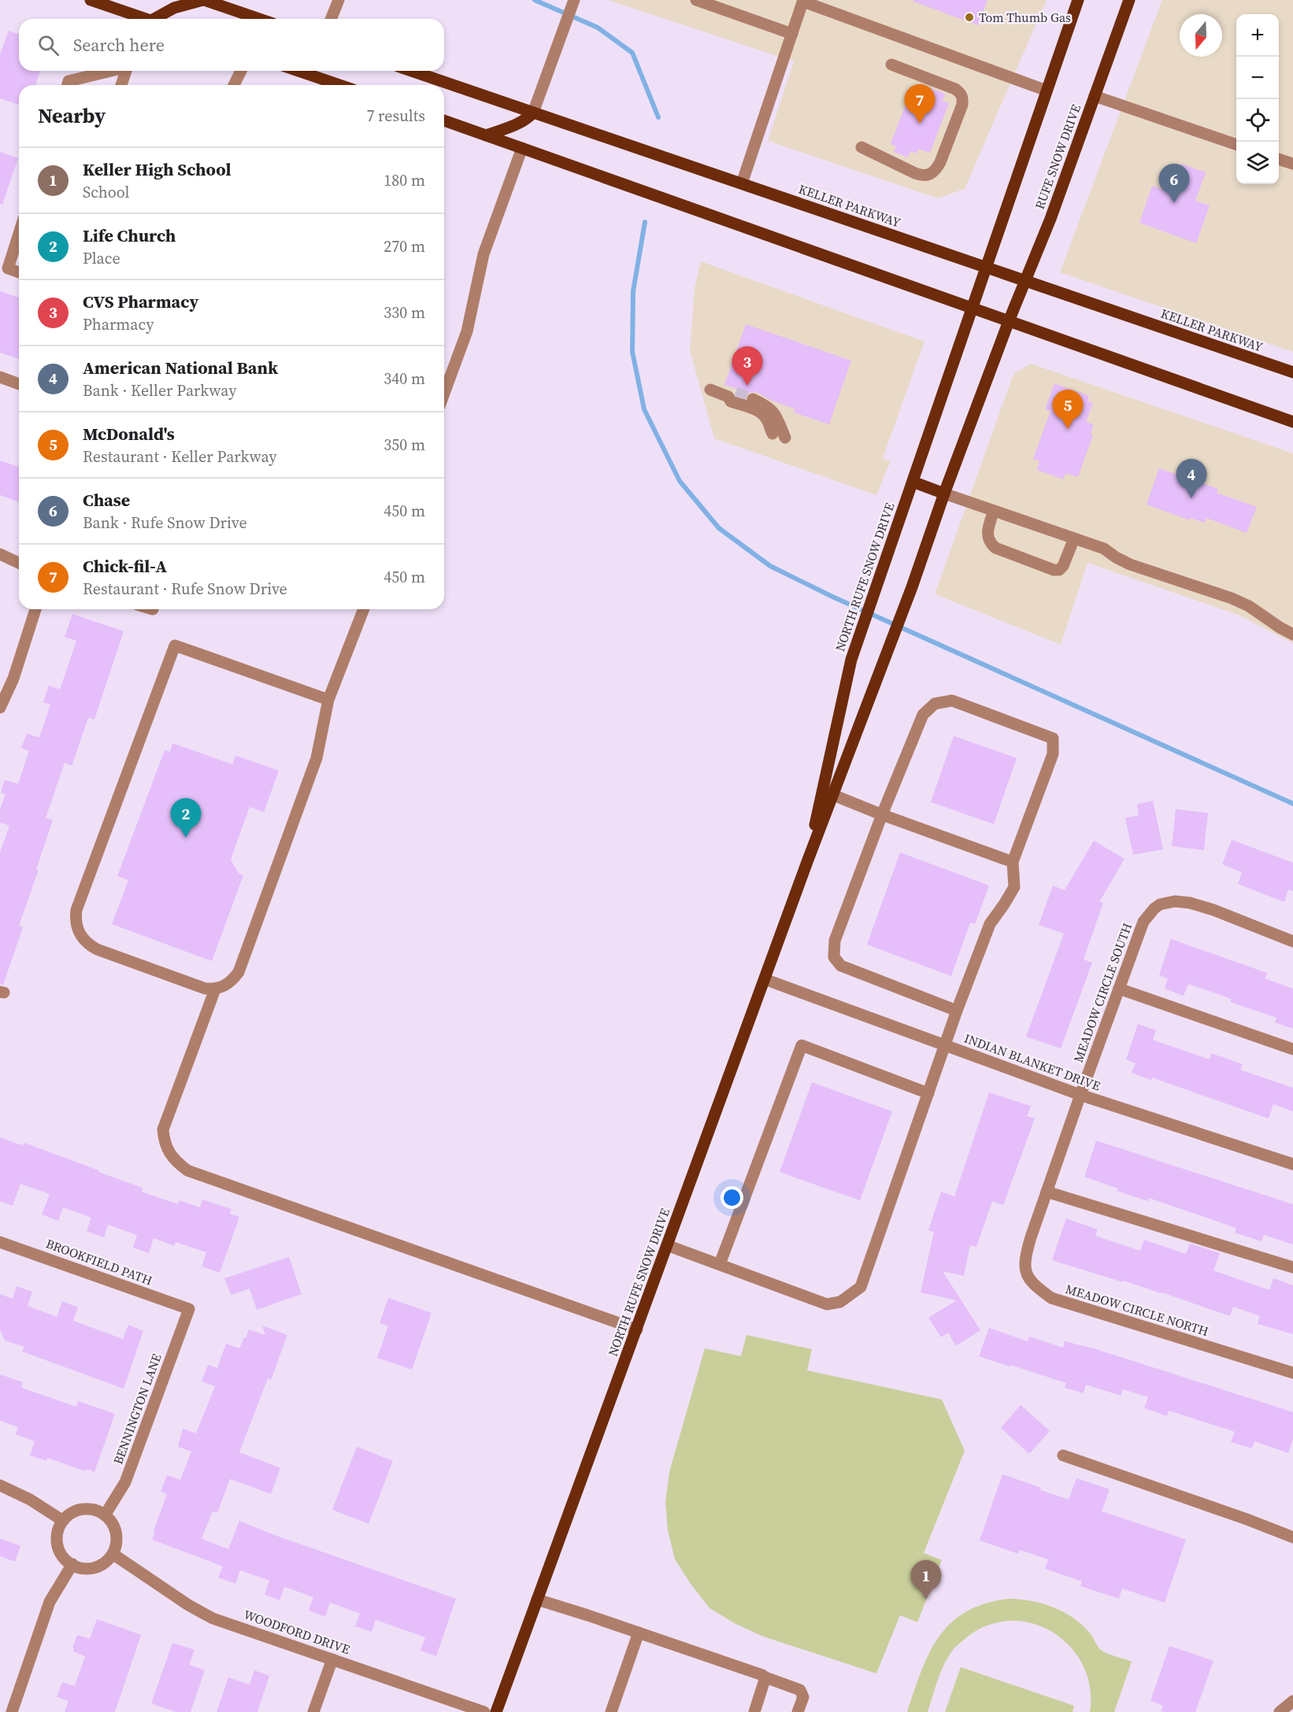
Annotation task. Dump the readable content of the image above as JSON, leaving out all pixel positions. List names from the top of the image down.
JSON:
{
  "streets": {
    "main road": ["RUFE SNOW DRIVE", "KELLER PARKWAY", "NORTH RUFE SNOW DRIVE"],
    "street": [
      "MEADOW CIRCLE SOUTH",
      "INDIAN BLANKET DRIVE",
      "BROOKFIELD PATH",
      "MEADOW CIRCLE NORTH",
      "BENNINGTON LANE",
      "WOODFORD DRIVE"
    ]
  },
  "crossings": [
    ["RUFE SNOW DRIVE", "KELLER PARKWAY"],
    ["RUFE SNOW DRIVE", "NORTH RUFE SNOW DRIVE"],
    ["NORTH RUFE SNOW DRIVE", "INDIAN BLANKET DRIVE"],
    ["MEADOW CIRCLE SOUTH", "INDIAN BLANKET DRIVE"],
    ["MEADOW CIRCLE SOUTH", "MEADOW CIRCLE NORTH"],
    ["INDIAN BLANKET DRIVE", "MEADOW CIRCLE NORTH"],
    ["BROOKFIELD PATH", "BENNINGTON LANE"],
    ["BENNINGTON LANE", "WOODFORD DRIVE"]
  ],
  "places": ["Tom Thumb Gas"],
  "north": "bottom",
  "page": {
    "map_buttons": ["+", "−"],
    "search": "Search here",
    "pins": [
      "7",
      "6",
      "3",
      "5",
      "4",
      "2",
      "1"
    ],
    "heading": ["Nearby", "7 results"],
    "list": [
      {
        "mark": "1",
        "name": "Keller High School",
        "note": "School",
        "value": "180 m"
      },
      {
        "mark": "2",
        "name": "Life Church",
        "note": "Place",
        "value": "270 m"
      },
      {
        "mark": "3",
        "name": "CVS Pharmacy",
        "note": "Pharmacy",
        "value": "330 m"
      },
      {
        "mark": "4",
        "name": "American National Bank",
        "note": "Bank · Keller Parkway",
        "value": "340 m"
      },
      {
        "mark": "5",
        "name": "McDonald's",
        "note": "Restaurant · Keller Parkway",
        "value": "350 m"
      },
      {
        "mark": "6",
        "name": "Chase",
        "note": "Bank · Rufe Snow Drive",
        "value": "450 m"
      },
      {
        "mark": "7",
        "name": "Chick-fil-A",
        "note": "Restaurant · Rufe Snow Drive",
        "value": "450 m"
      }
    ]
  }
}
